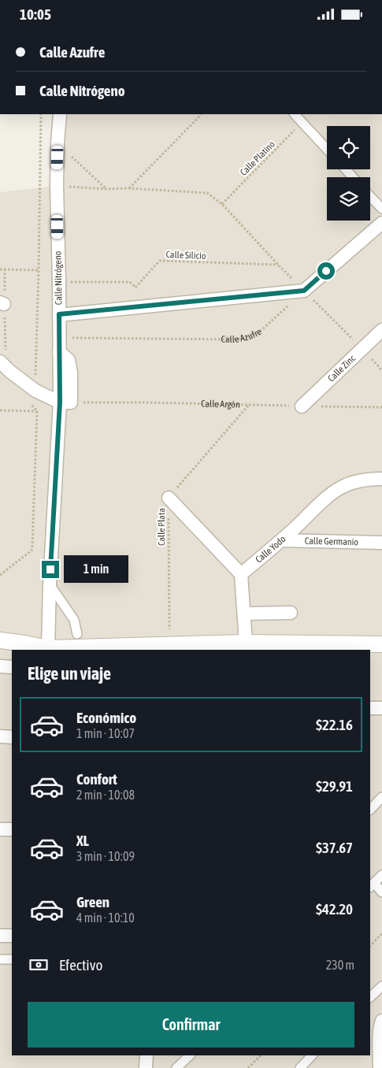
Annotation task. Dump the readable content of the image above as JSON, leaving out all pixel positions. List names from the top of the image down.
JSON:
{
  "streets": {
    "street": [
      "Calle Nitrógeno",
      "Calle Zinc",
      "Calle Germanio",
      "Calle Yodo"
    ],
    "path": [
      "Calle Platino",
      "Calle Silicio",
      "Calle Azufre",
      "Calle Argón",
      "Calle Plata"
    ]
  },
  "crossings": [
    ["Calle Silicio", "Calle Nitrógeno"],
    ["Calle Nitrógeno", "Calle Azufre"],
    ["Calle Nitrógeno", "Calle Argón"],
    ["Calle Zinc", "Calle Argón"],
    ["Calle Argón", "Calle Plata"],
    ["Calle Germanio", "Calle Yodo"]
  ],
  "page": {
    "status": "10:05",
    "banner": ["Calle Azufre", "Calle Nitrógeno"],
    "bubble": "1 min",
    "heading": "Elige un viaje",
    "list": [
      {
        "name": "Económico",
        "note": "1 min · 10:07",
        "value": "$22.16"
      },
      {
        "name": "Confort",
        "note": "2 min · 10:08",
        "value": "$29.91"
      },
      {
        "name": "XL",
        "note": "3 min · 10:09",
        "value": "$37.67"
      },
      {
        "name": "Green",
        "note": "4 min · 10:10",
        "value": "$42.20"
      }
    ],
    "pay": ["Efectivo", "230 m"],
    "buttons": "Confirmar"
  }
}
